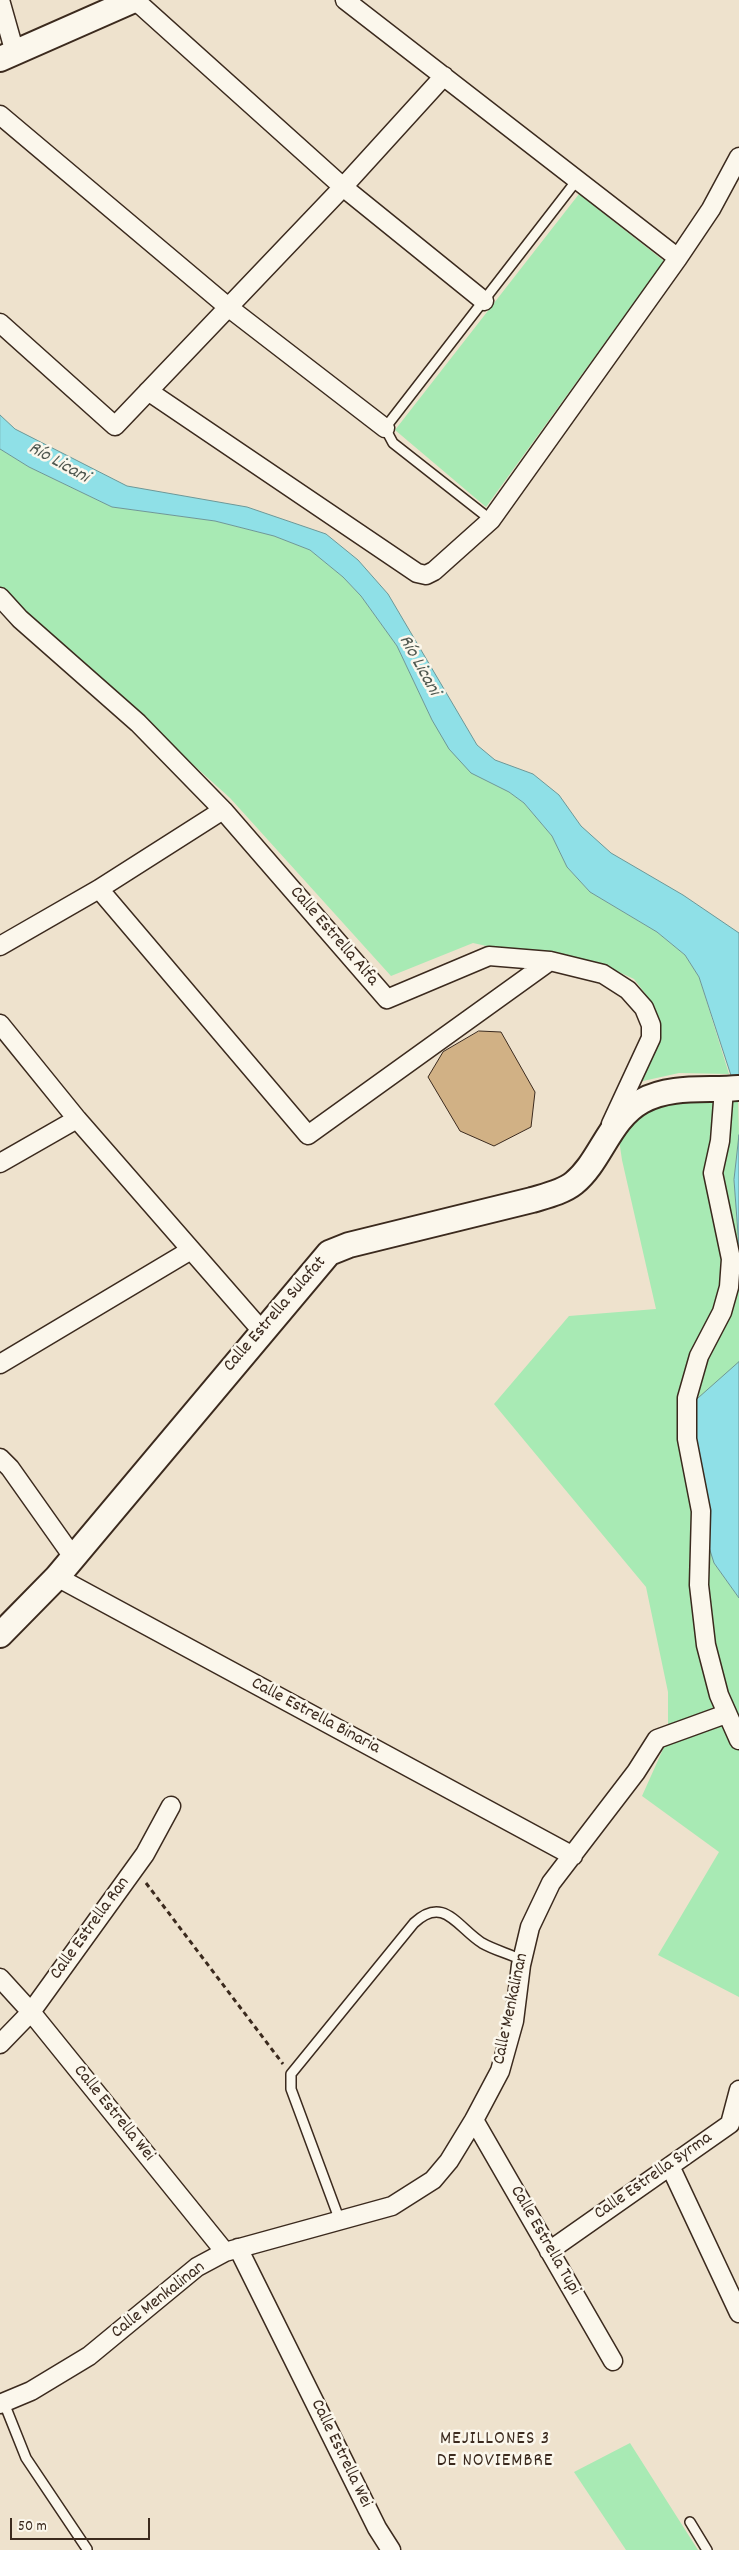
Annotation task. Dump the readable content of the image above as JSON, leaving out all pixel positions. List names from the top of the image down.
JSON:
{
  "streets": {
    "street": [
      "Calle Estrella Alfa",
      "Calle Estrella Sulafat",
      "Calle Estrella Binaria",
      "Calle Estrella Ran",
      "Calle Menkalinan",
      "Calle Estrella Wei",
      "Calle Estrella Syrma",
      "Calle Estrella Tupi"
    ]
  },
  "crossings": [
    ["Calle Estrella Alfa", "Calle Estrella Sulafat"],
    ["Calle Estrella Sulafat", "Calle Estrella Binaria"],
    ["Calle Estrella Binaria", "Calle Menkalinan"],
    ["Calle Estrella Ran", "Calle Estrella Wei"],
    ["Calle Menkalinan", "Calle Estrella Wei"],
    ["Calle Menkalinan", "Calle Estrella Tupi"],
    ["Calle Estrella Syrma", "Calle Estrella Tupi"]
  ],
  "districts": ["MEJILLONES 3 DE NOVIEMBRE"],
  "water": ["Río Licani"],
  "scale_bar": "50 m"
}
